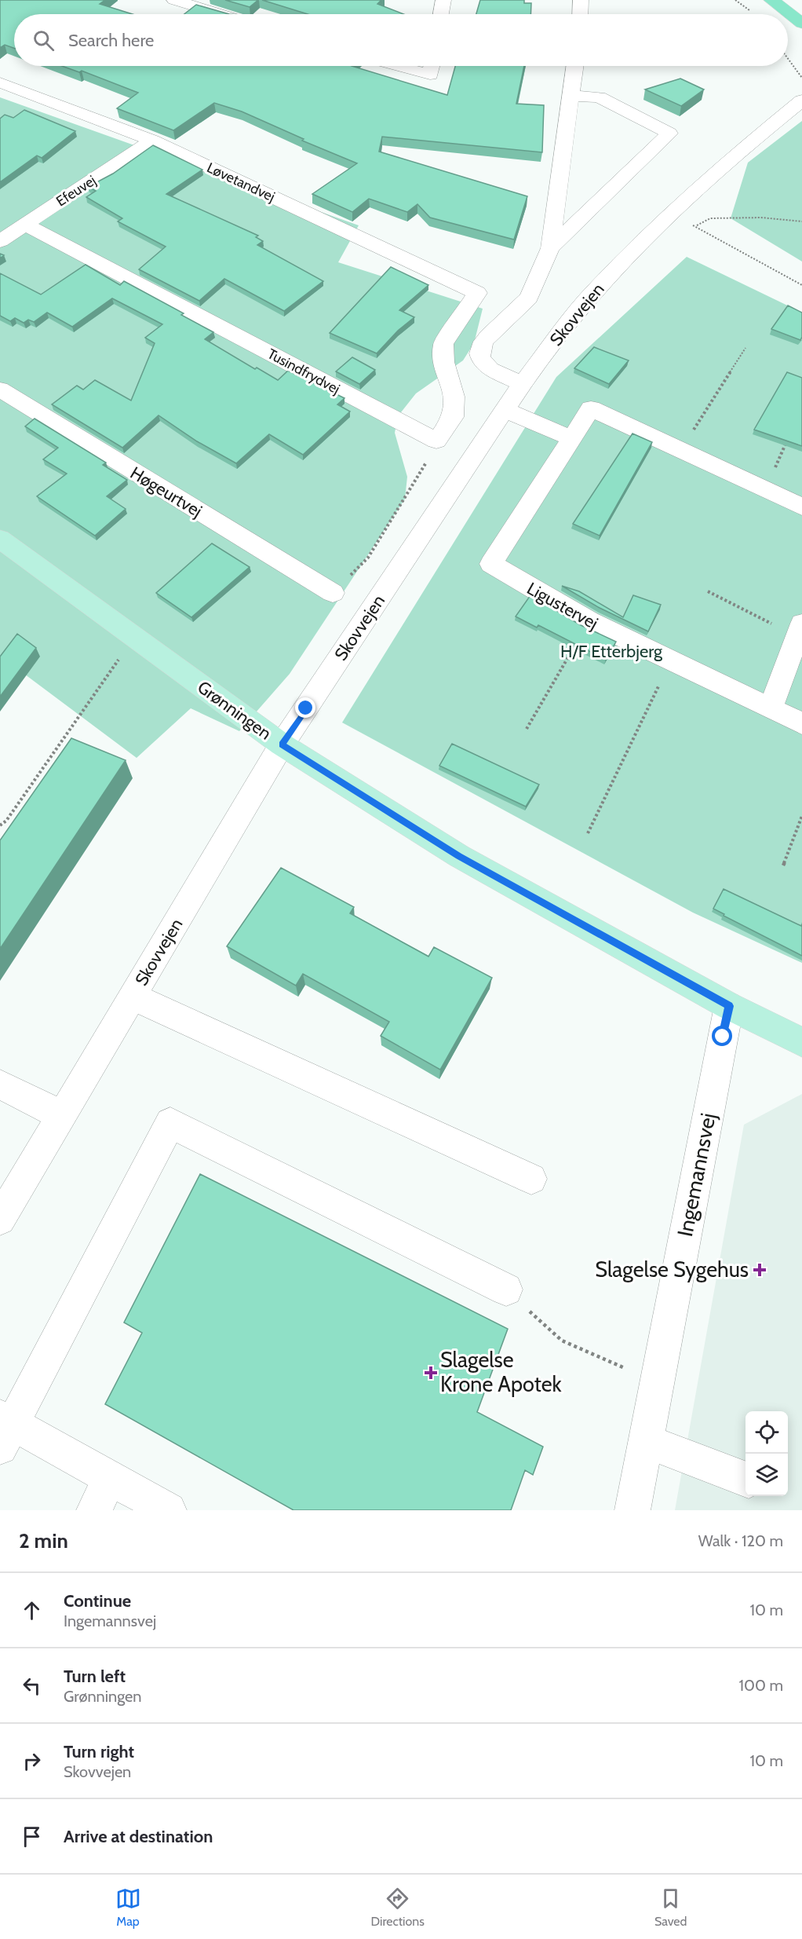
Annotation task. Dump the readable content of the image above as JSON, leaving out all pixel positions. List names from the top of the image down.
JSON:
{
  "streets": {
    "main road": ["Grønningen"],
    "street": [
      "Løvetandvej",
      "Efeuvej",
      "Skovvejen",
      "Tusindfrydvej",
      "Høgeurtvej",
      "Ligustervej",
      "Ingemannsvej"
    ]
  },
  "crossings": [
    ["Løvetandvej", "Efeuvej"],
    ["Løvetandvej", "Tusindfrydvej"],
    ["Efeuvej", "Tusindfrydvej"],
    ["Skovvejen", "Grønningen"],
    ["Grønningen", "Ingemannsvej"]
  ],
  "parks": ["H/F Etterbjerg"],
  "places": {
    "health": ["Slagelse Sygehus", "Slagelse Krone Apotek"]
  },
  "page": {
    "search": "Search here",
    "heading": ["2 min", "Walk · 120 m"],
    "list": [
      ["Continue", "Ingemannsvej", "10 m"],
      ["Turn left", "Grønningen", "100 m"],
      ["Turn right", "Skovvejen", "10 m"],
      "Arrive at destination"
    ],
    "nav": ["Map", "Directions", "Saved"]
  }
}
